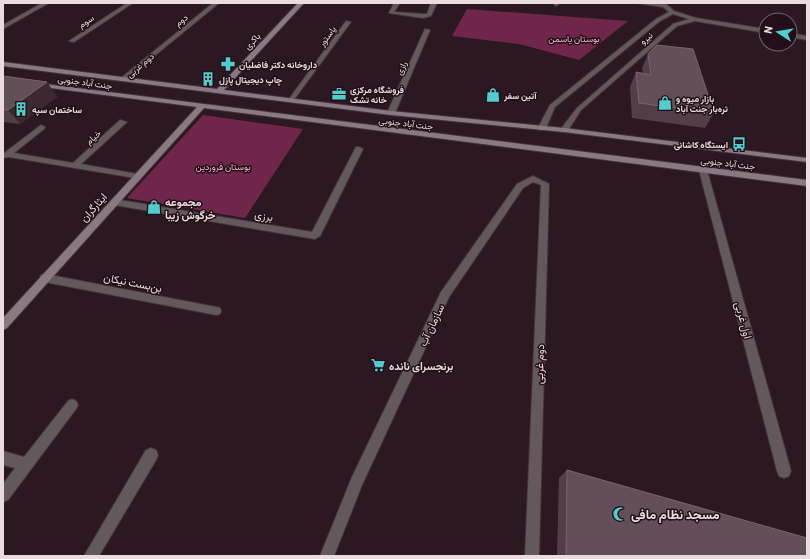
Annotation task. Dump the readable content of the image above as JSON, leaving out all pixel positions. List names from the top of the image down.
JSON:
{
  "streets": {
    "main road": ["باکری", "جنت آباد جنوبی", "ایثارگران"],
    "street": [
      "دوم",
      "سوم",
      "پاستور",
      "نیرو",
      "دوم غربی",
      "رازی",
      "خیام",
      "برزی",
      "بن‌بست نیکان",
      "اول غربی",
      "سازمان آب"
    ]
  },
  "crossings": [
    ["دوم", "دوم غربی"],
    ["پاستور", "جنت آباد جنوبی"],
    ["نیرو", "جنت آباد جنوبی"],
    ["باکری", "جنت آباد جنوبی"],
    ["دوم غربی", "جنت آباد جنوبی"],
    ["دوم غربی", "سازمان آب"],
    ["رازی", "جنت آباد جنوبی"],
    ["جنت آباد جنوبی", "ایثارگران"],
    ["جنت آباد جنوبی", "اول غربی"],
    ["ایثارگران", "برزی"],
    ["ایثارگران", "بن‌بست نیکان"]
  ],
  "parks": ["بوستان یاسمن", "بوستان فروردین"],
  "places": {
    "pharmacy": ["داروخانه دکتر فاضلیان"],
    "building": ["چاپ دیجیتال پازل", "ساختمان سپه"],
    "office": ["فروشگاه مرکزی خانه تشک"],
    "shop": ["آتین سفر", "بازار میوه و تره‌بار جنت آباد", "مجموعه خرگوش زیبا"],
    "bus stop": ["ایستگاه کاشانی"],
    "supermarket": ["برنجسرای نانده"],
    "mosque": ["مسجد نظام مافی"]
  },
  "north": "left"
}
